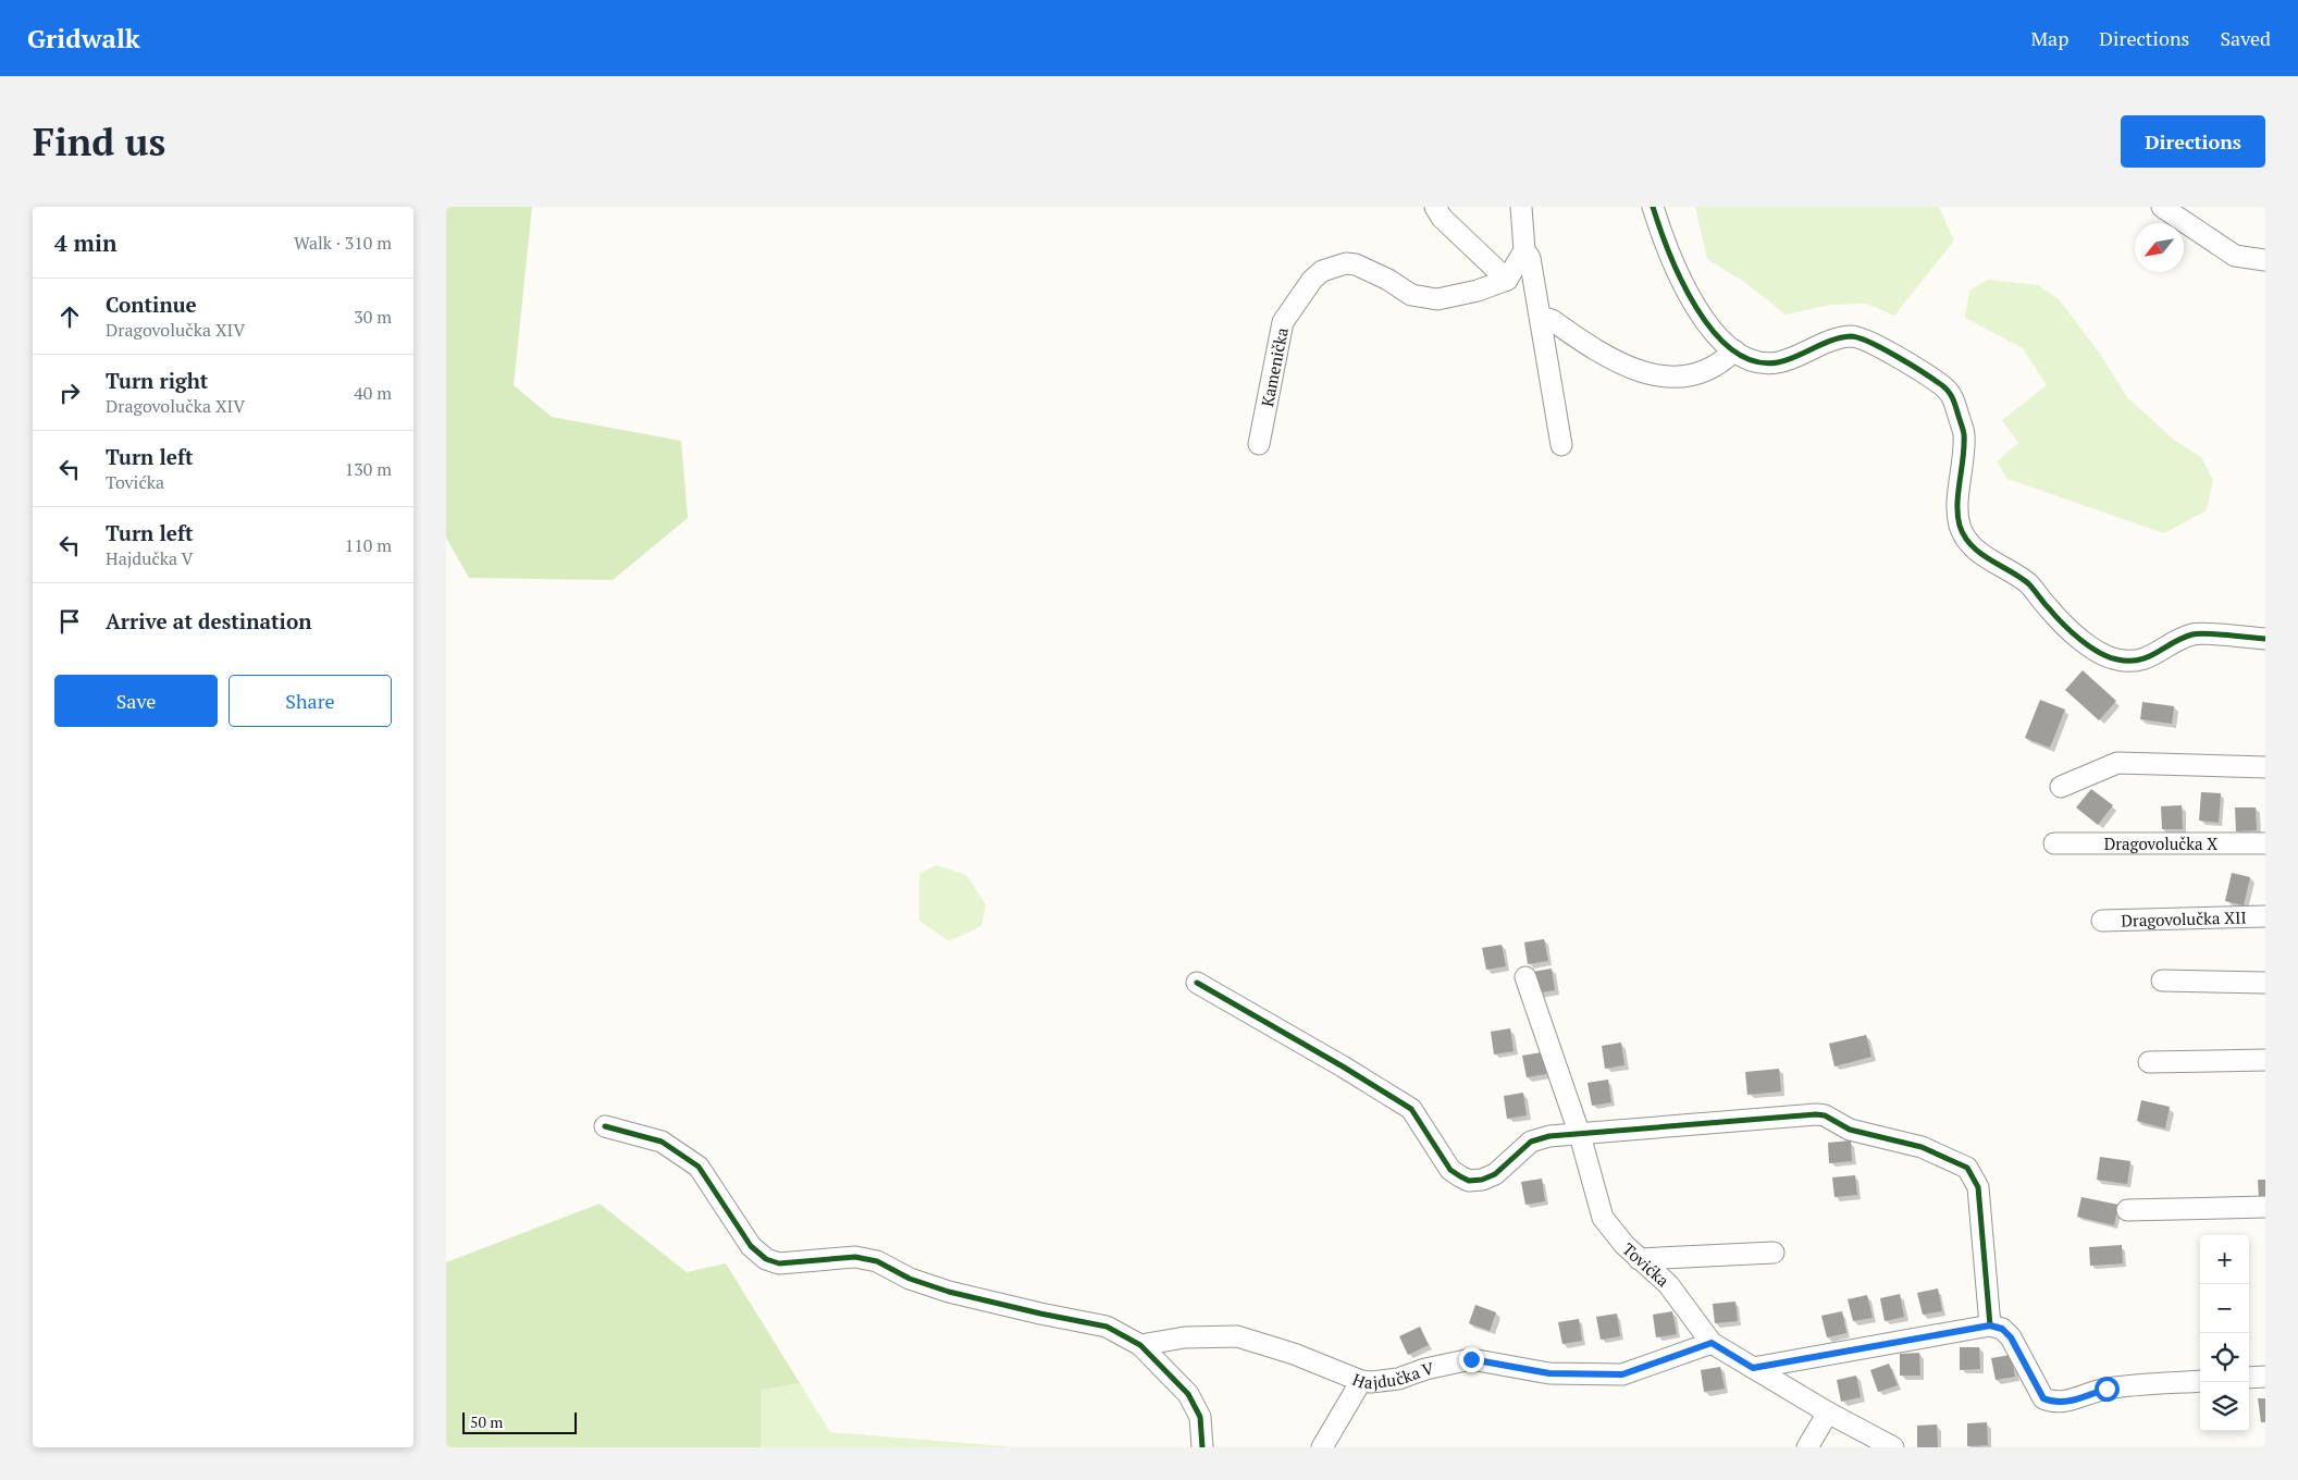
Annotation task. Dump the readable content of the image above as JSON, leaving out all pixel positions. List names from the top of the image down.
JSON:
{
  "streets": {
    "street": [
      "Kamenička",
      "Dragovolučka X",
      "Dragovolučka XII",
      "Tovićka",
      "Hajdučka V"
    ]
  },
  "crossings": [
    ["Tovićka", "Hajdučka V"]
  ],
  "scale_bar": "50 m",
  "north": "bottom left",
  "page": {
    "header": "Gridwalk",
    "nav": ["Map", "Directions", "Saved"],
    "buttons": [
      "Directions",
      ["Save", "Share"]
    ],
    "title": "Find us",
    "heading": ["4 min", "Walk · 310 m"],
    "list": [
      ["Continue", "Dragovolučka XIV", "30 m"],
      ["Turn right", "Dragovolučka XIV", "40 m"],
      ["Turn left", "Tovićka", "130 m"],
      ["Turn left", "Hajdučka V", "110 m"],
      "Arrive at destination"
    ],
    "map_buttons": ["+", "−"],
    "scale": "50 m"
  }
}
